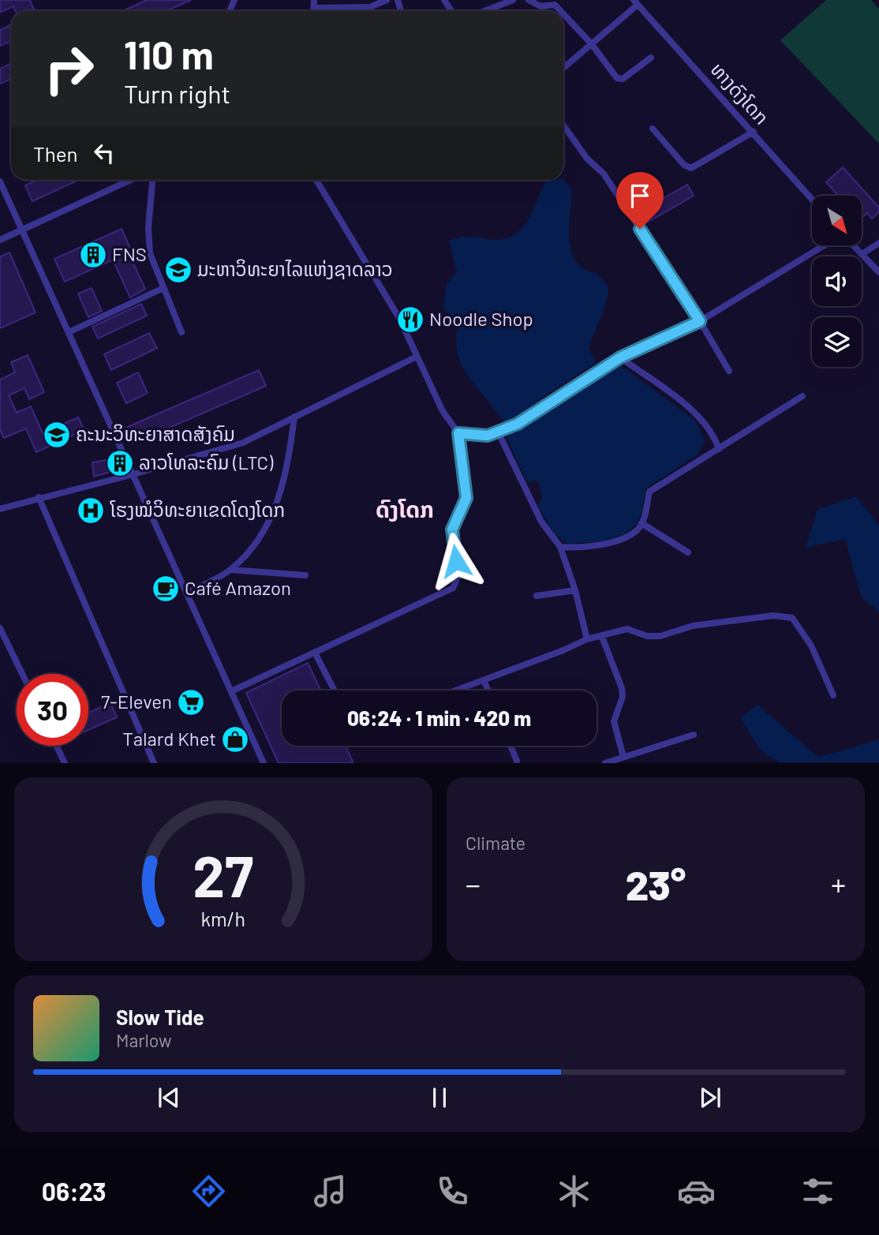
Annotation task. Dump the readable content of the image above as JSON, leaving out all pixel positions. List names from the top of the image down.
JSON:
{
  "streets": {
    "street": ["ທາງດົງໂດກ"]
  },
  "districts": ["ດົງໂດກ"],
  "places": {
    "building": ["FNS", "ລາວໂທລະຄົມ (LTC)"],
    "school or university": ["ມະຫາວິທະຍາໄລແຫ່ງຊາດລາວ", "ຄະນະວິທະຍາສາດສັງຄົມ"],
    "restaurant": ["Noodle Shop"],
    "hospital": ["ໂຮງໝໍວິທະຍາເຂດໂດງໂດກ"],
    "cafe": ["Café Amazon"],
    "supermarket": ["7-Eleven"],
    "shop": ["Talard Khet"]
  },
  "north": "bottom right",
  "page": {
    "turn": ["110 m", "Turn right"],
    "then": "Then",
    "limit": "30",
    "trip": "06:24 · 1 min · 420 m",
    "tile": "Climate",
    "heat": ["−", "23°", "+"],
    "song": ["Slow Tide", "Marlow"],
    "tabs": "06:23",
    "gauge": ["27", "km/h"]
  }
}
